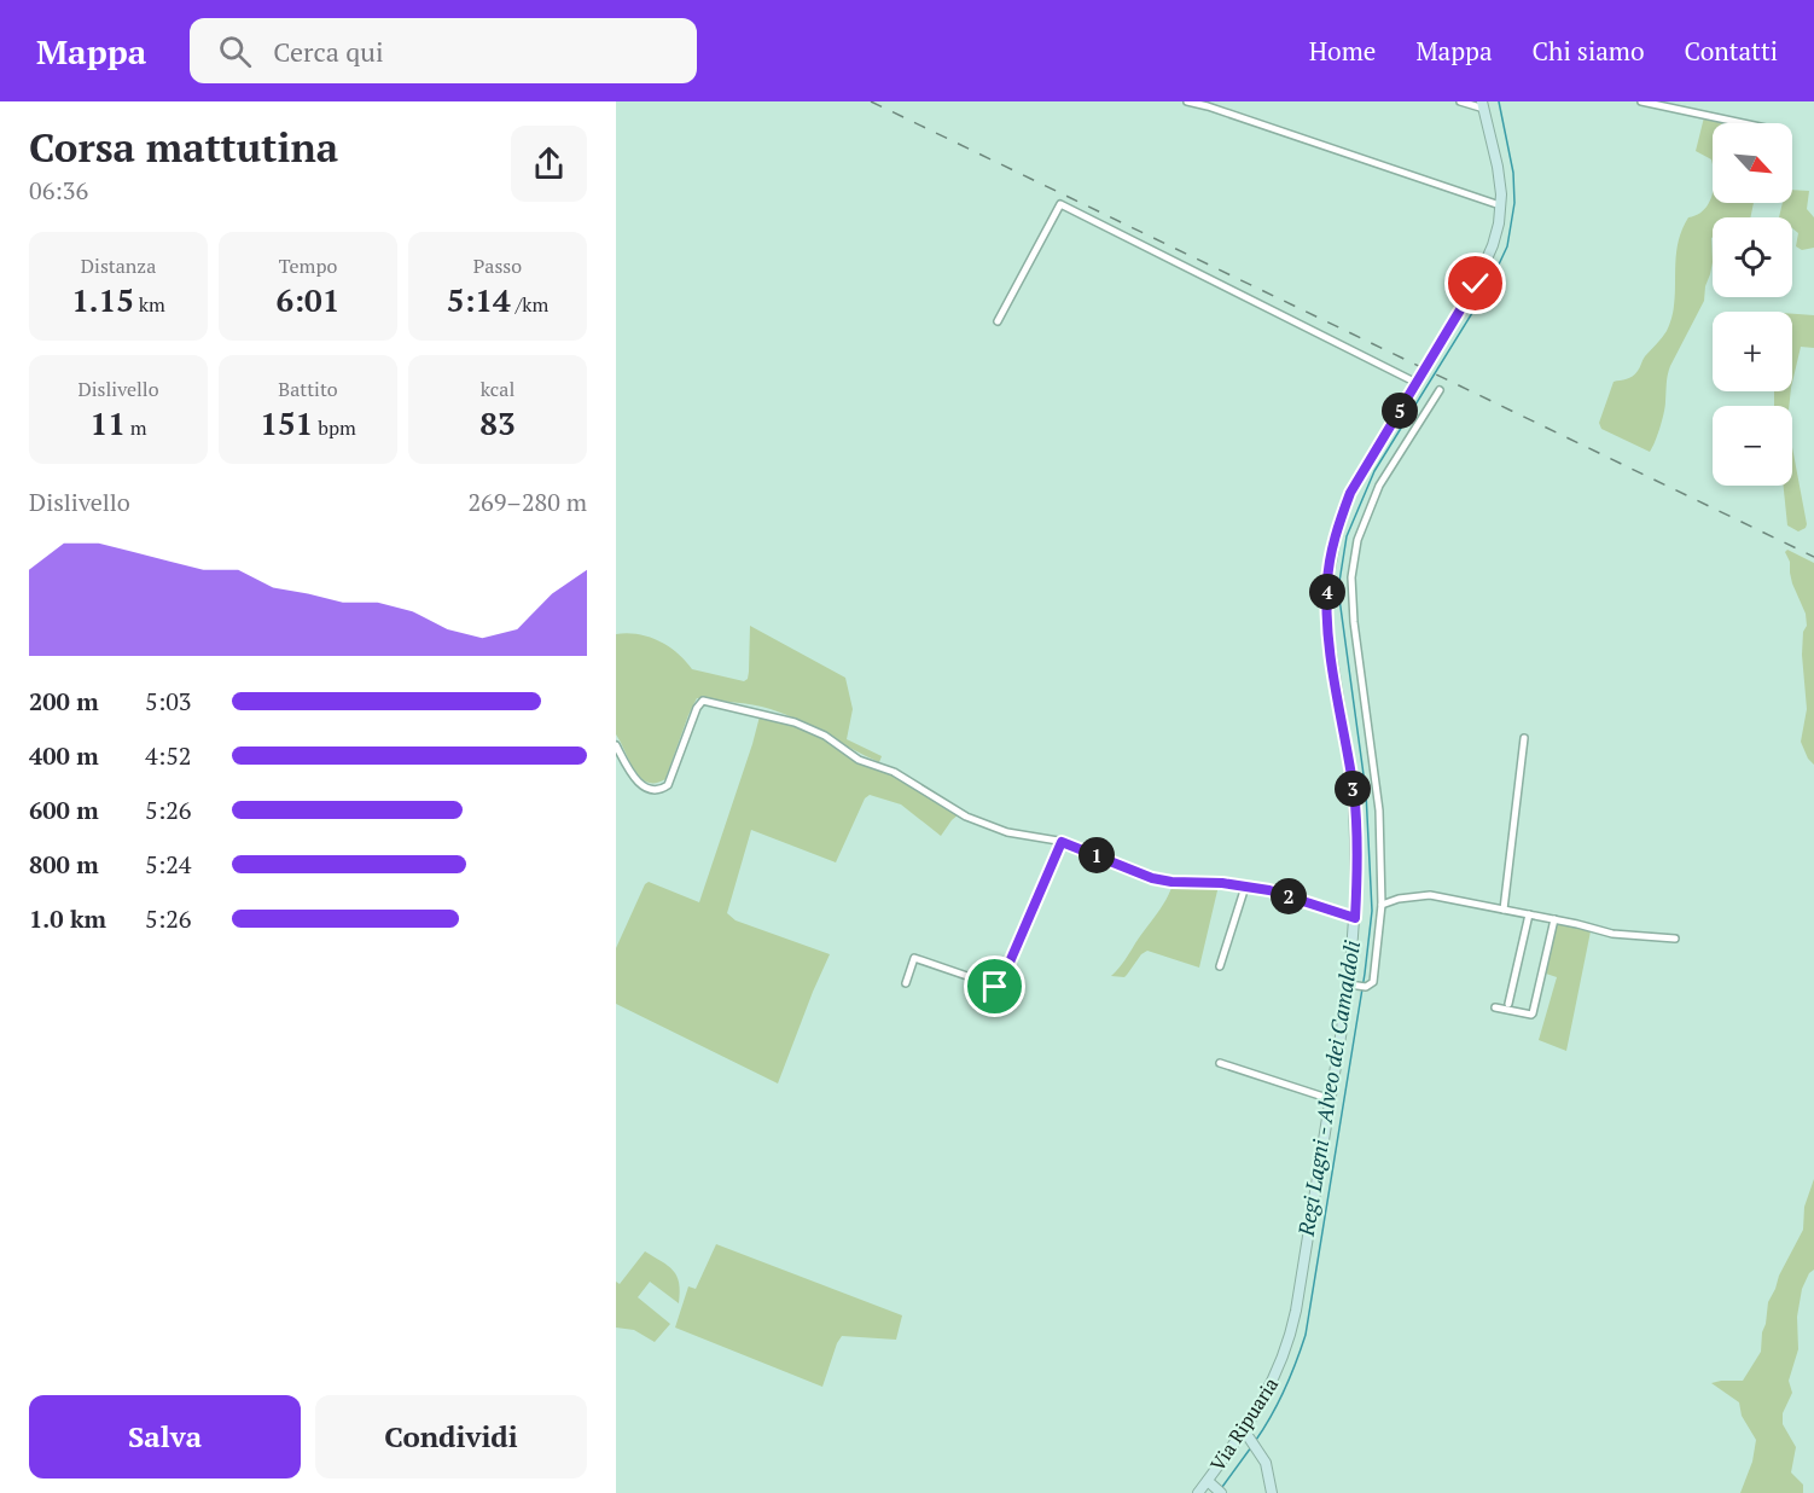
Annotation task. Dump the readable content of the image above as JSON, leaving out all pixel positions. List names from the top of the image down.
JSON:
{
  "streets": {
    "street": ["Via Ripuaria"]
  },
  "water": ["Regi Lagni - Alveo dei Camaldoli"],
  "north": "bottom right",
  "page": {
    "header": "Mappa",
    "search": "Cerca qui",
    "nav": [
      "Home",
      "Mappa",
      "Chi siamo",
      "Contatti"
    ],
    "heading": ["Corsa mattutina", "06:36"],
    "map_buttons": ["+", "−"],
    "stats": [
      ["Distanza", "1.15 km"],
      ["Tempo", "6:01"],
      ["Passo", "5:14 /km"],
      ["Dislivello", "11 m"],
      ["Battito", "151 bpm"],
      ["kcal", "83"]
    ],
    "pins": [
      "5",
      "4",
      "3",
      "1",
      "2"
    ],
    "chart": ["Dislivello", "269–280 m"],
    "list": [
      {
        "name": "200 m",
        "note": "5:03"
      },
      {
        "name": "400 m",
        "note": "4:52"
      },
      {
        "name": "600 m",
        "note": "5:26"
      },
      {
        "name": "800 m",
        "note": "5:24"
      },
      {
        "name": "1.0 km",
        "note": "5:26"
      }
    ],
    "buttons": ["Salva", "Condividi"]
  }
}
